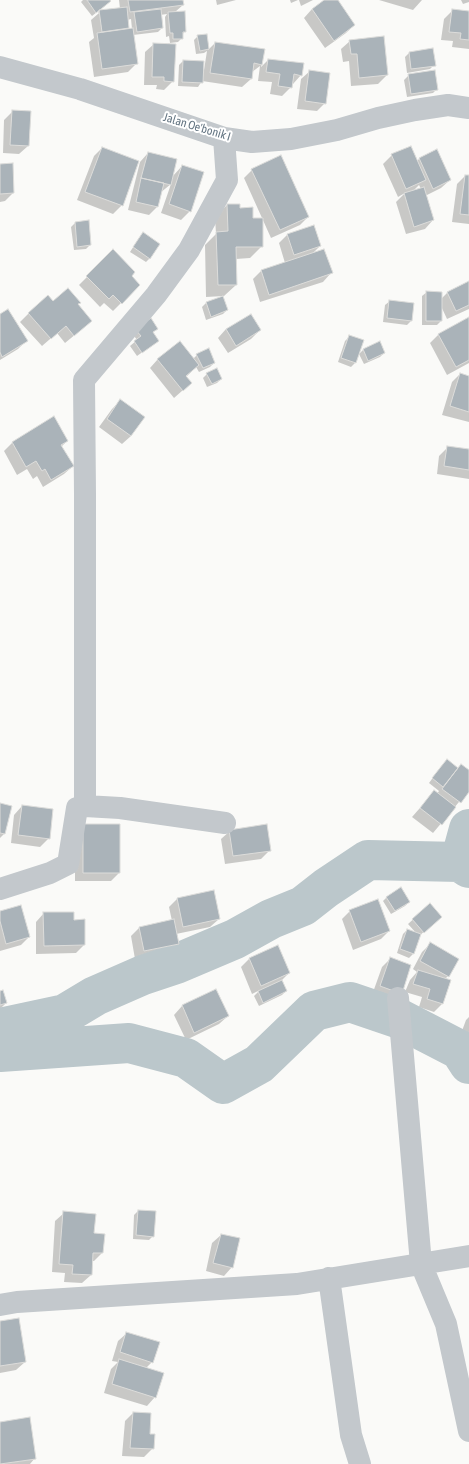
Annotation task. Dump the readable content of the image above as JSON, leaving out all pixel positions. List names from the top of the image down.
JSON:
{
  "streets": {
    "street": ["Jalan Oe'bonik I"]
  }
}
